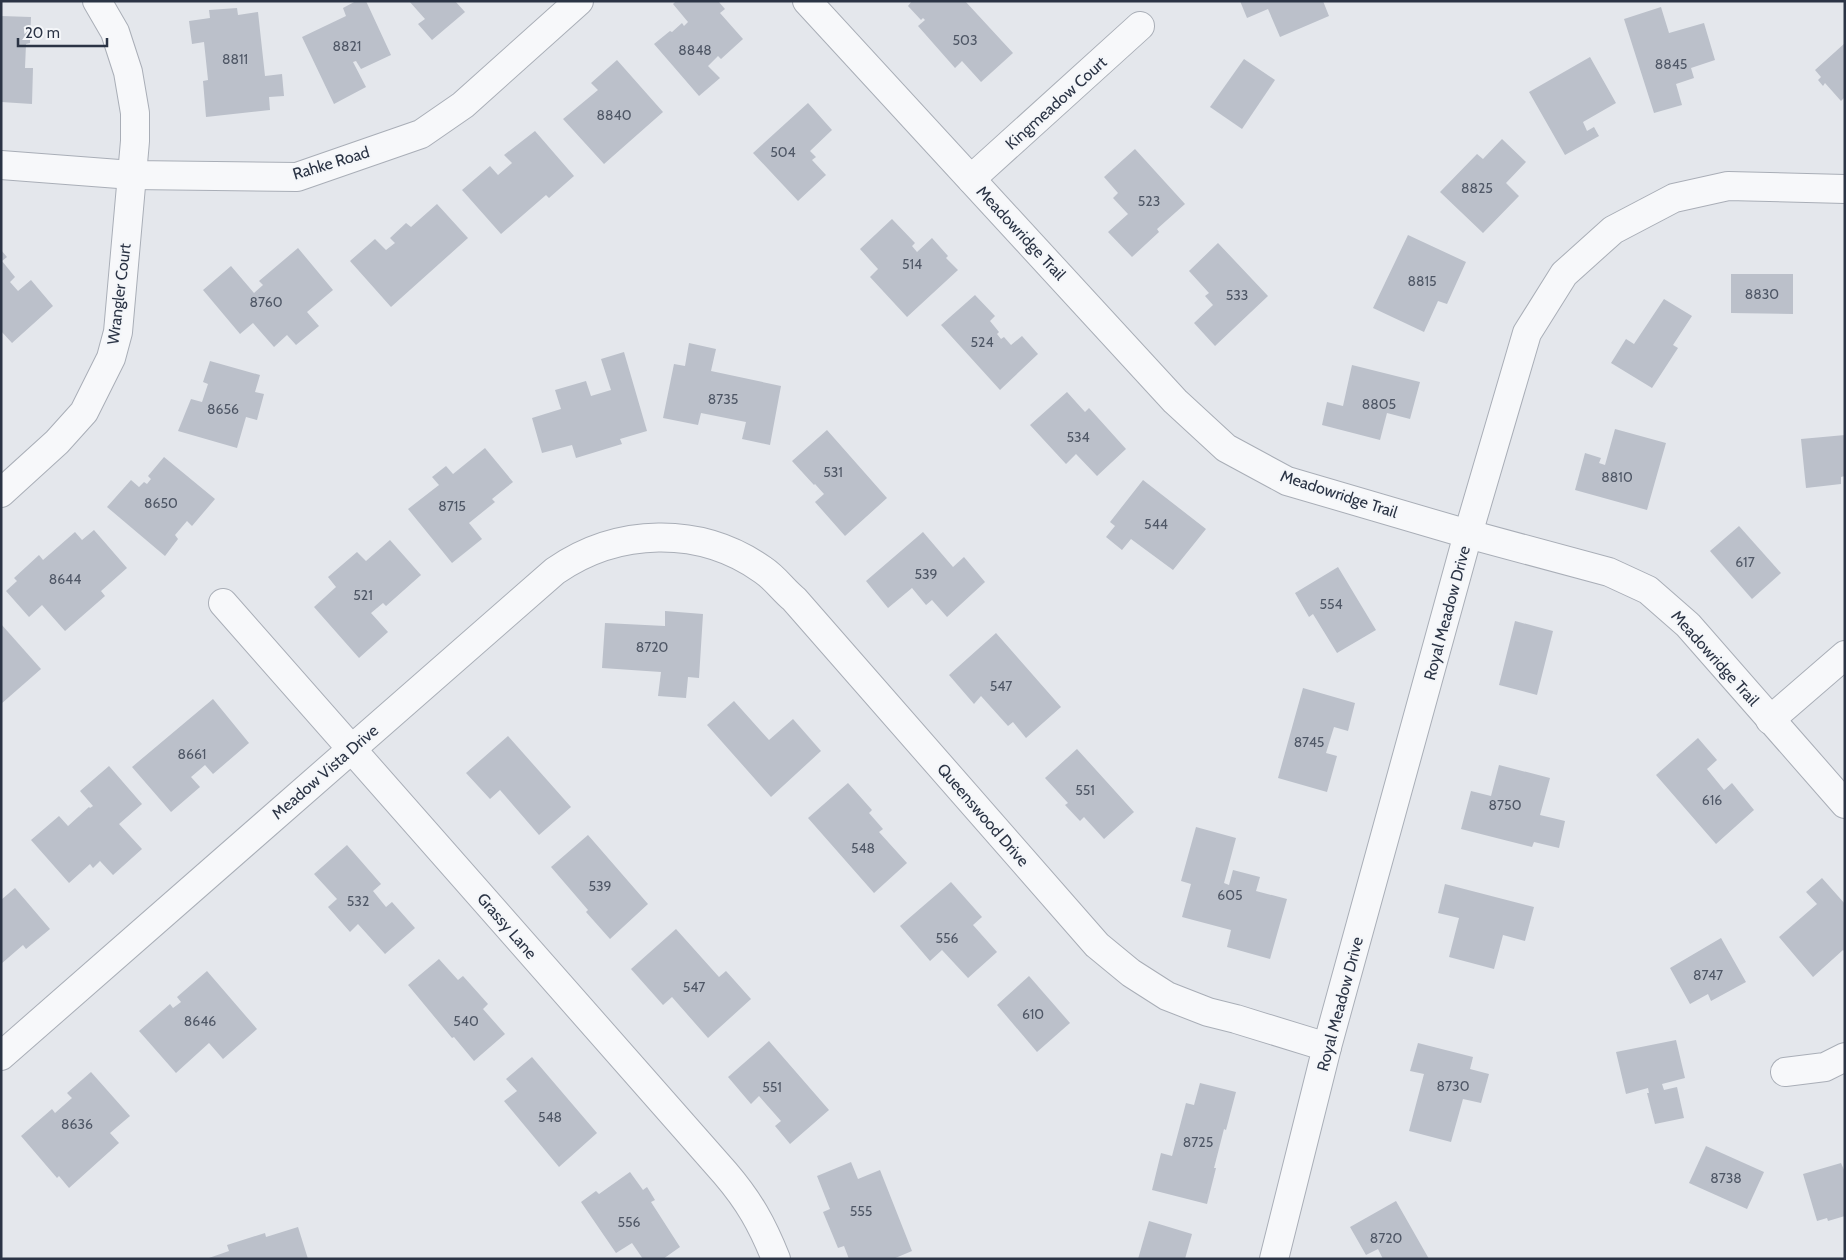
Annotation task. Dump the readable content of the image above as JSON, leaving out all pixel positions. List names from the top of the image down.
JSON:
{
  "streets": {
    "street": [
      "Kingmeadow Court",
      "Rahke Road",
      "Meadowridge Trail",
      "Wrangler Court",
      "Royal Meadow Drive",
      "Meadow Vista Drive",
      "Queenswood Drive",
      "Grassy Lane"
    ]
  },
  "crossings": [
    ["Kingmeadow Court", "Meadowridge Trail"],
    ["Rahke Road", "Wrangler Court"],
    ["Meadowridge Trail", "Royal Meadow Drive"],
    ["Royal Meadow Drive", "Queenswood Drive"],
    ["Meadow Vista Drive", "Queenswood Drive"],
    ["Meadow Vista Drive", "Grassy Lane"]
  ],
  "house_numbers": [
    "503",
    "8821",
    "8848",
    "8811",
    "8845",
    "8840",
    "504",
    "8825",
    "523",
    "514",
    "8815",
    "8830",
    "533",
    "8760",
    "524",
    "8735",
    "8805",
    "8656",
    "534",
    "531",
    "8810",
    "8650",
    "8715",
    "544",
    "617",
    "539",
    "8644",
    "521",
    "554",
    "8720",
    "547",
    "8745",
    "8661",
    "551",
    "616",
    "8750",
    "548",
    "539",
    "605",
    "532",
    "556",
    "8747",
    "547",
    "610",
    "8646",
    "540",
    "8730",
    "551",
    "548",
    "8636",
    "8725",
    "8738",
    "555",
    "556",
    "8720"
  ],
  "scale_bar": "20 m"
}
